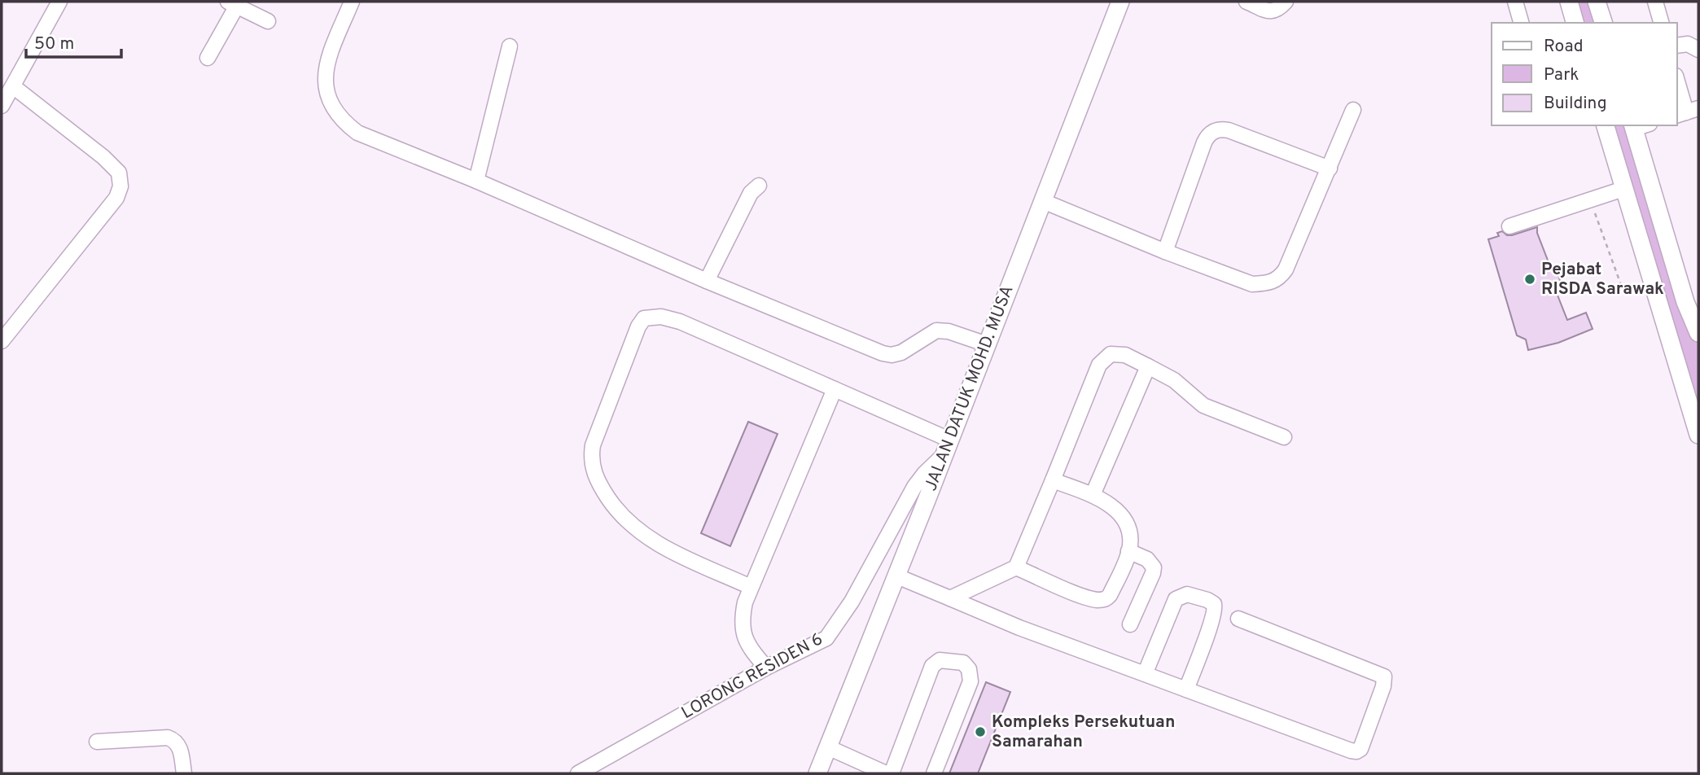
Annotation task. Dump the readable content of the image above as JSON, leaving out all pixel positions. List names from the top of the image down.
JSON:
{
  "streets": {
    "main road": ["JALAN DATUK MOHD. MUSA"],
    "street": ["LORONG RESIDEN 6"]
  },
  "crossings": [
    ["JALAN DATUK MOHD. MUSA", "LORONG RESIDEN 6"]
  ],
  "places": ["Pejabat RISDA Sarawak", "Kompleks Persekutuan Samarahan"],
  "legend": ["Road", "Park", "Building"],
  "scale_bar": "50 m"
}
